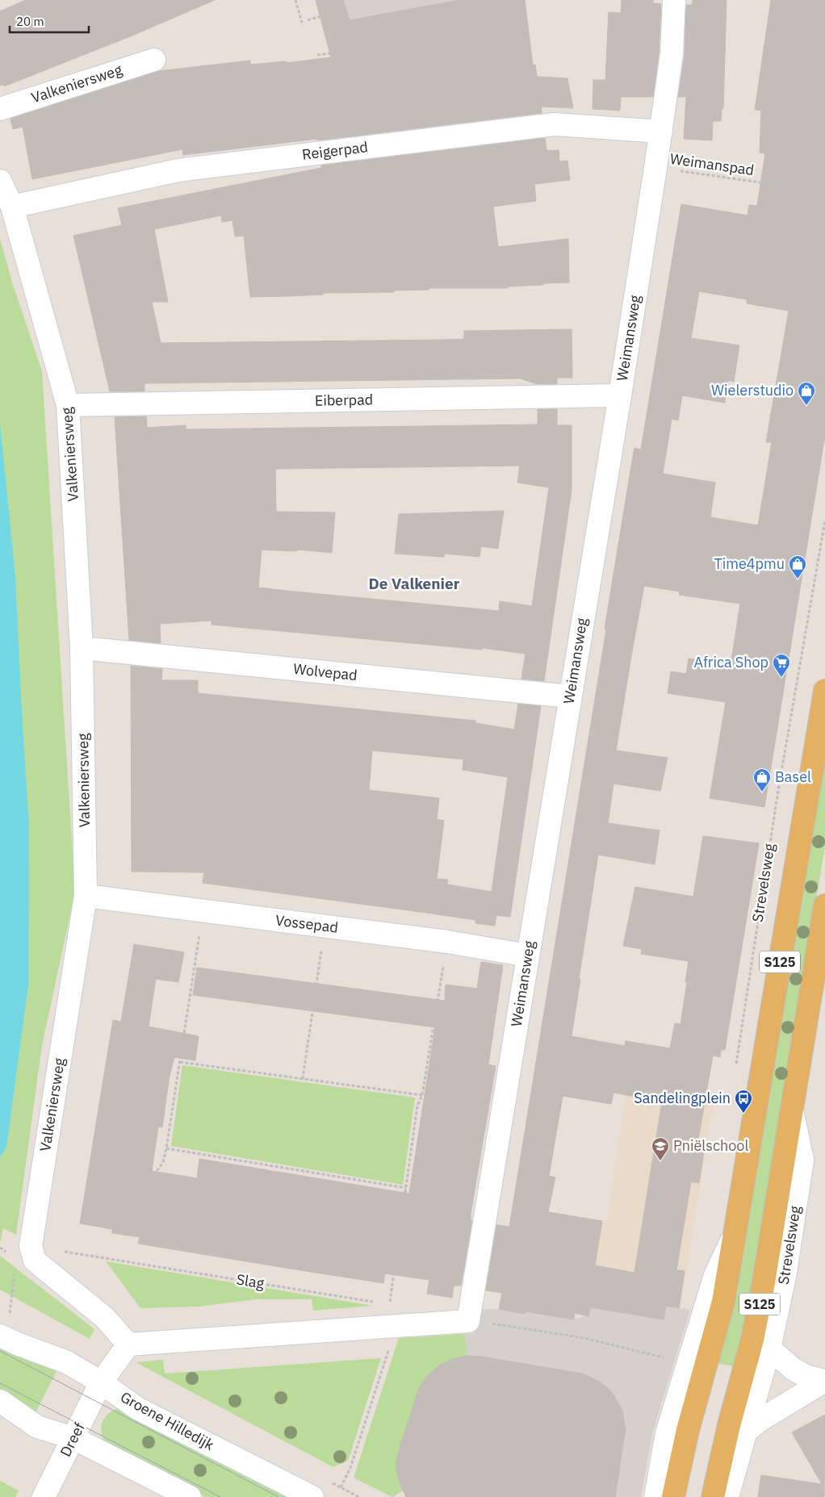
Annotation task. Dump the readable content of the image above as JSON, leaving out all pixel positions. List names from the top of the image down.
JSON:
{
  "streets": {
    "main road": ["Strevelsweg", "S125"],
    "street": [
      "Valkeniersweg",
      "Reigerpad",
      "Weimansweg",
      "Eiberpad",
      "Wolvepad",
      "Vossepad",
      "Groene Hilledijk",
      "Dreef"
    ],
    "path": ["Weimanspad", "Slag"]
  },
  "crossings": [
    ["Valkeniersweg", "Reigerpad"],
    ["Valkeniersweg", "Eiberpad"],
    ["Valkeniersweg", "Wolvepad"],
    ["Valkeniersweg", "Vossepad"],
    ["Valkeniersweg", "Slag"],
    ["Reigerpad", "Weimansweg"],
    ["Weimanspad", "Weimansweg"],
    ["Weimansweg", "Eiberpad"],
    ["Weimansweg", "Wolvepad"],
    ["Weimansweg", "Vossepad"],
    ["Groene Hilledijk", "Dreef"]
  ],
  "districts": ["De Valkenier"],
  "places": {
    "shop": ["Wielerstudio", "Time4pmu", "Basel"],
    "supermarket": ["Africa Shop"],
    "bus stop": ["Sandelingplein"],
    "school or university": ["Pniëlschool"]
  },
  "scale_bar": "20 m"
}
